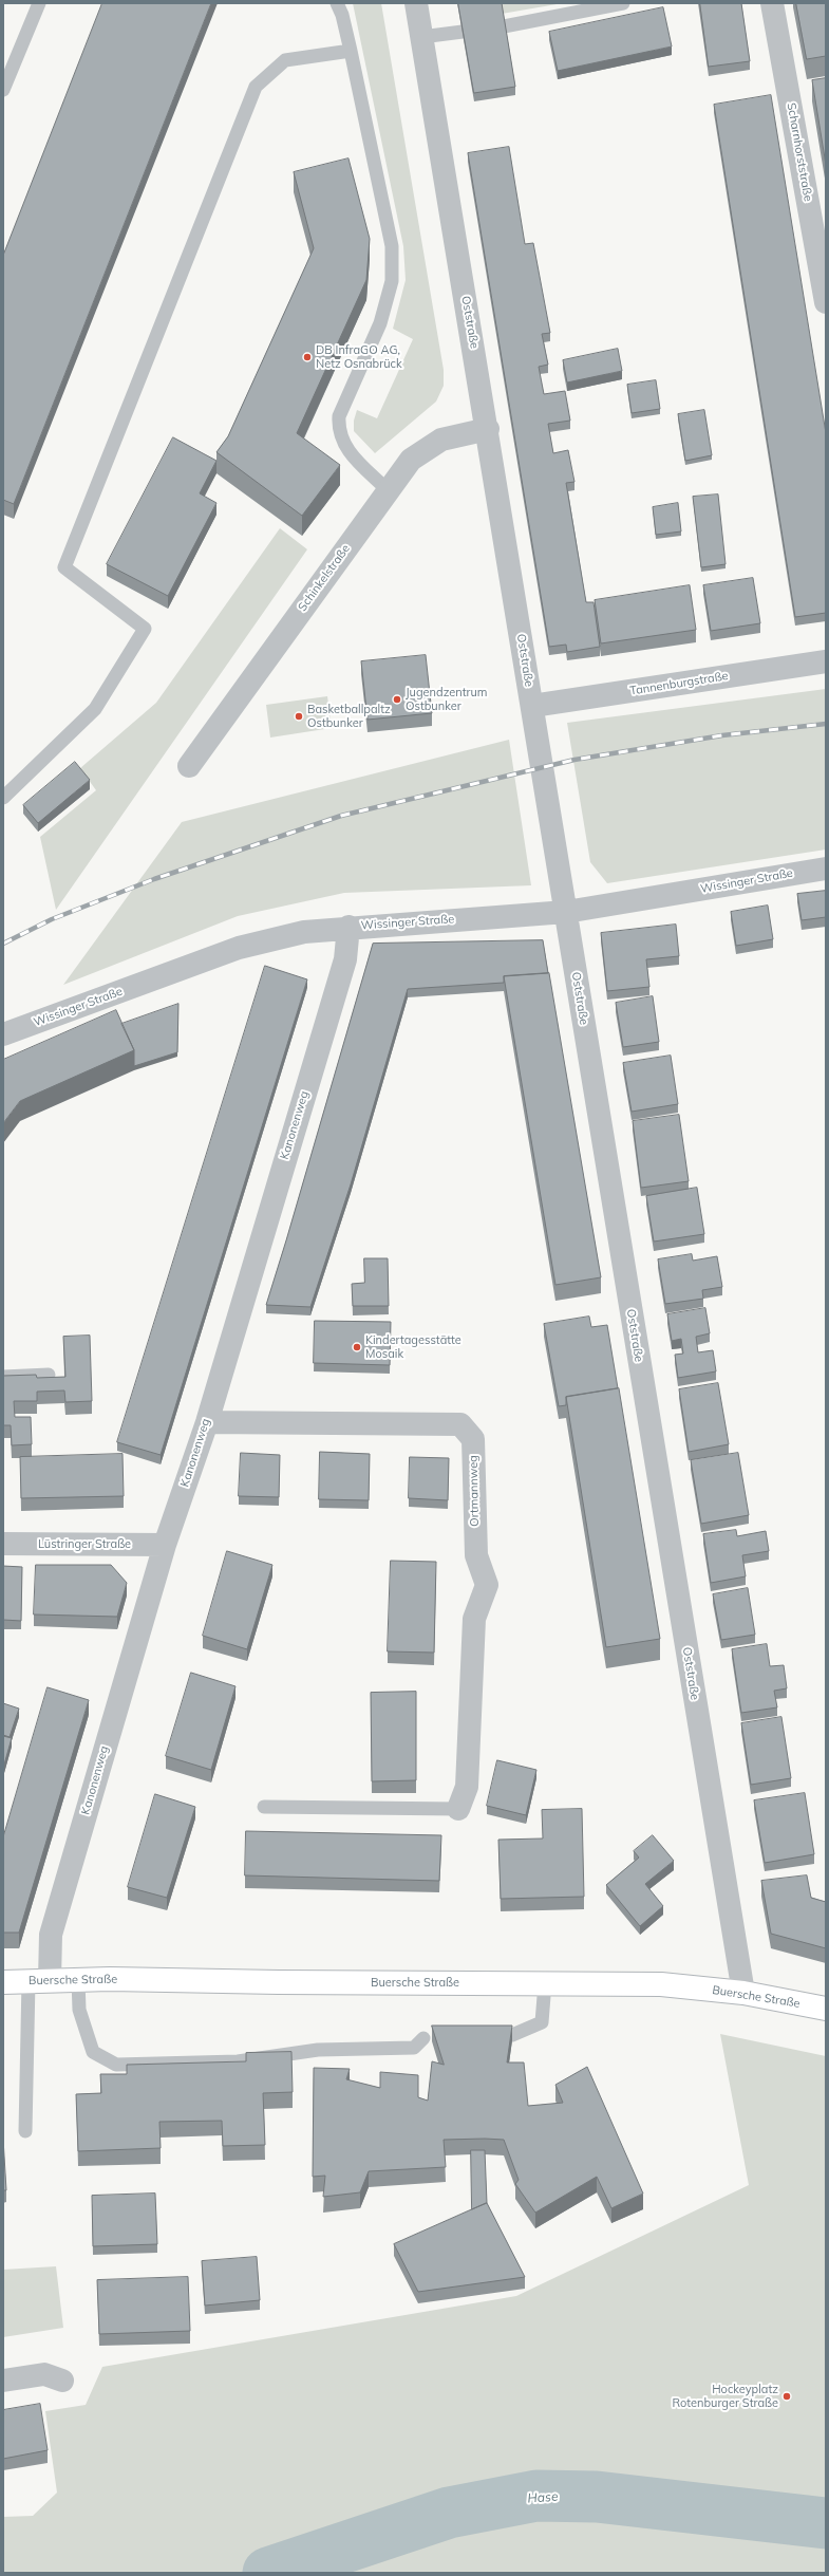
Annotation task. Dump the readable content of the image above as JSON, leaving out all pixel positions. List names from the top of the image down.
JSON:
{
  "streets": {
    "main road": ["Buersche Straße"],
    "street": [
      "Scharnhorststraße",
      "Oststraße",
      "Schinkelstraße",
      "Tannenburgstraße",
      "Wissinger Straße",
      "Kanonenweg",
      "Ortmannweg",
      "Lüstringer Straße"
    ]
  },
  "crossings": [
    ["Oststraße", "Schinkelstraße"],
    ["Oststraße", "Tannenburgstraße"],
    ["Oststraße", "Wissinger Straße"],
    ["Oststraße", "Buersche Straße"],
    ["Wissinger Straße", "Kanonenweg"],
    ["Kanonenweg", "Ortmannweg"],
    ["Kanonenweg", "Lüstringer Straße"],
    ["Kanonenweg", "Buersche Straße"]
  ],
  "water": ["Hase"],
  "places": [
    "DB InfraGO AG, Netz Osnabrück",
    "Jugendzentrum Ostbunker",
    "Basketballpaltz Ostbunker",
    "Kindertagesstätte Mosaik",
    "Hockeyplatz Rotenburger Straße"
  ]
}
